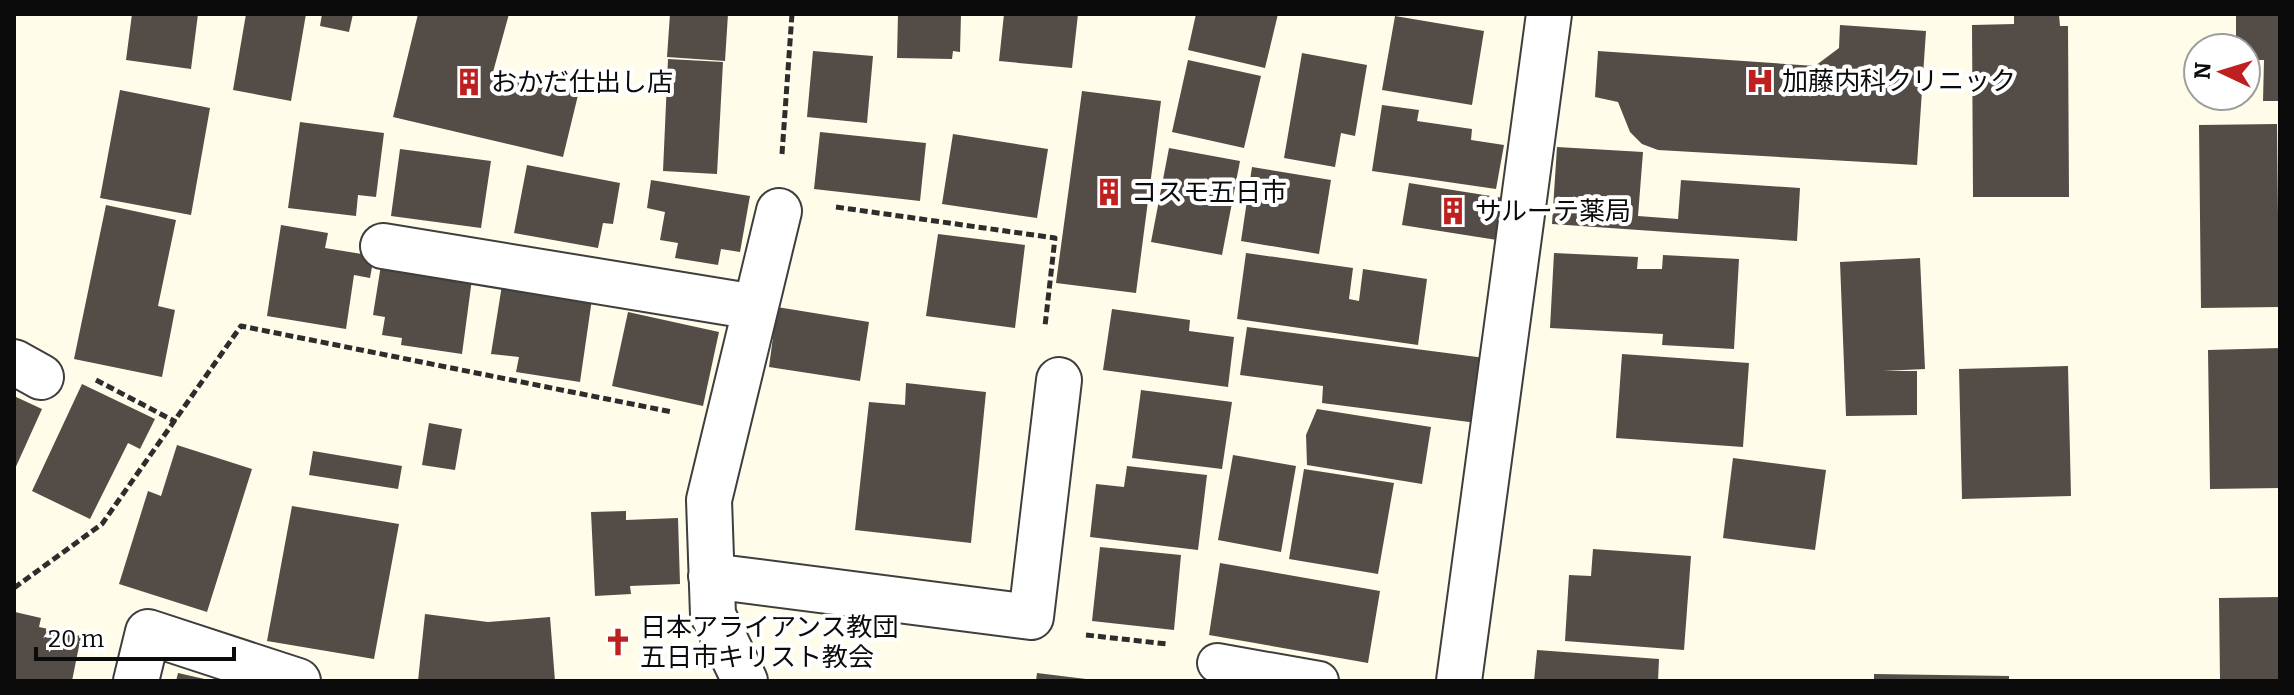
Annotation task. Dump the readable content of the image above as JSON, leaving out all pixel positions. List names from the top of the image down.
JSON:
{
  "places": {
    "hospital": ["加藤内科クリニック"],
    "building": ["おかだ仕出し店", "コスモ五日市", "サルーテ薬局"],
    "church": ["日本アライアンス教団 五日市キリスト教会"]
  },
  "scale_bar": "20 m",
  "north": "left"
}
